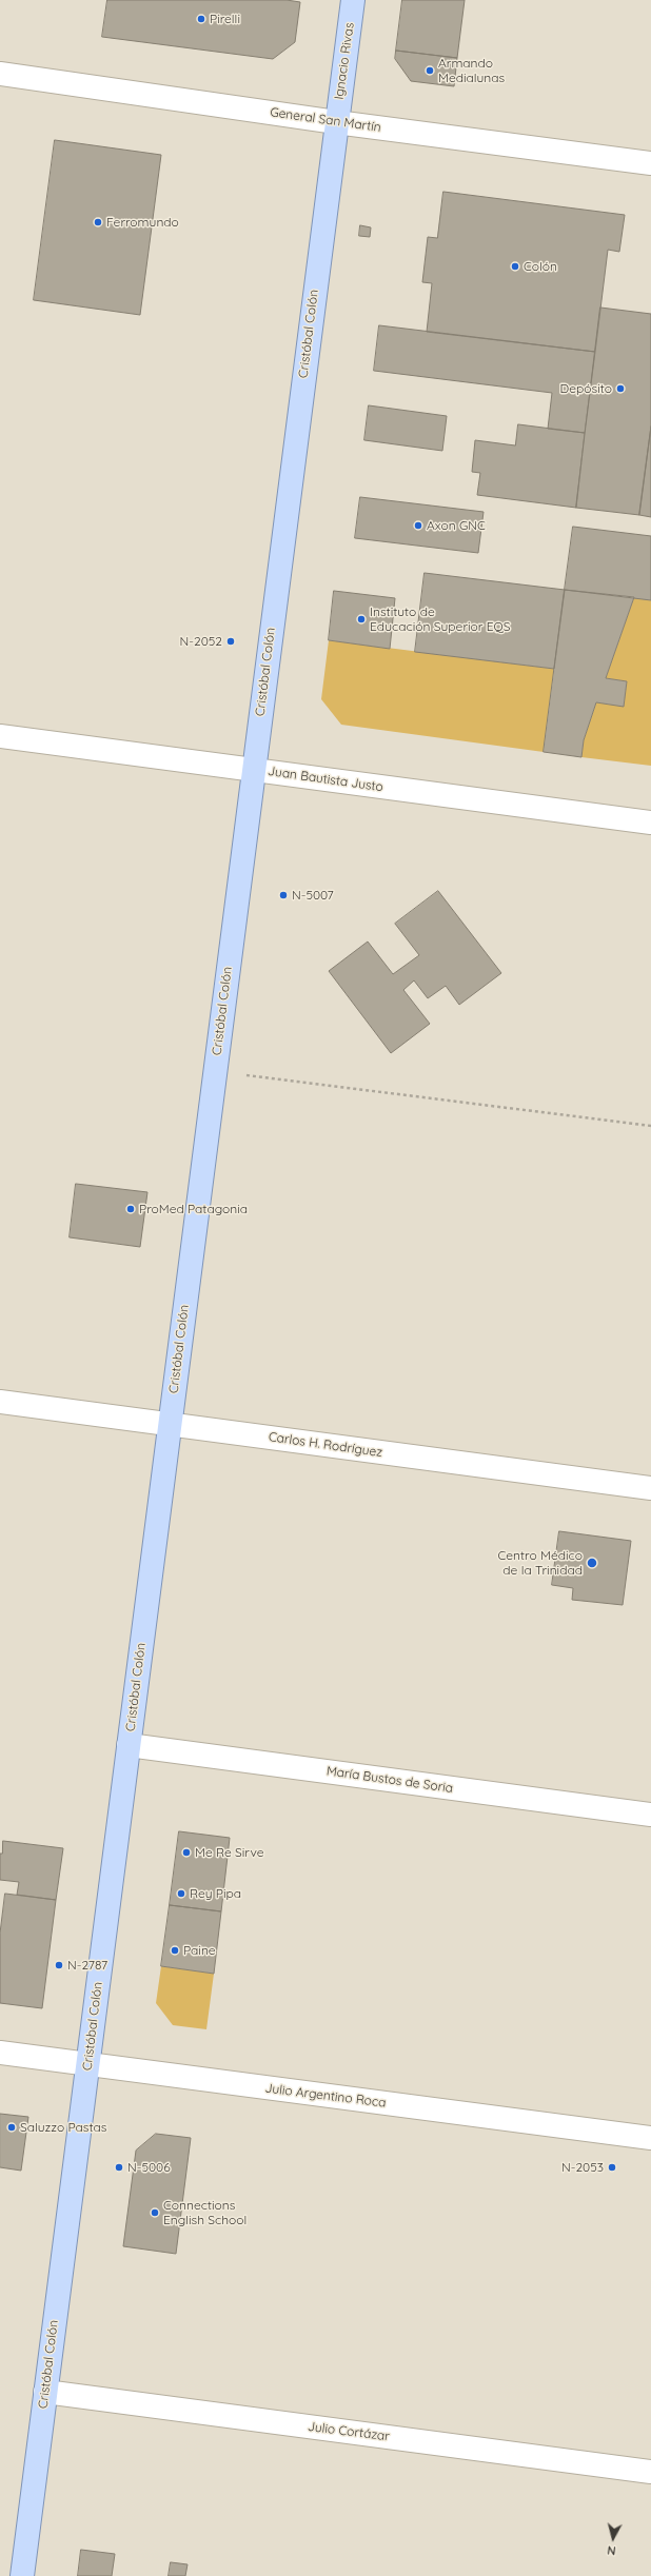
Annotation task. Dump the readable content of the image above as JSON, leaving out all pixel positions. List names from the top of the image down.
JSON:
{
  "streets": {
    "main road": ["Ignacio Rivas", "Cristóbal Colón"],
    "street": [
      "General San Martín",
      "Juan Bautista Justo",
      "Carlos H. Rodríguez",
      "María Bustos de Soria",
      "Julio Argentino Roca",
      "Julio Cortázar"
    ]
  },
  "crossings": [
    ["Ignacio Rivas", "General San Martín"],
    ["Ignacio Rivas", "Cristóbal Colón"],
    ["General San Martín", "Cristóbal Colón"],
    ["Cristóbal Colón", "Juan Bautista Justo"],
    ["Cristóbal Colón", "Carlos H. Rodríguez"],
    ["Cristóbal Colón", "María Bustos de Soria"],
    ["Cristóbal Colón", "Julio Argentino Roca"],
    ["Cristóbal Colón", "Julio Cortázar"]
  ],
  "places": [
    "Pirelli",
    "Armando Medialunas",
    "Ferromundo",
    "Colón",
    "Depósito",
    "Axon GNC",
    "Instituto de Educación Superior EQS",
    "N-2052",
    "N-5007",
    "ProMed Patagonia",
    "Centro Médico de la Trinidad",
    "Me Re Sirve",
    "Rey Pipa",
    "Paine",
    "N-2787",
    "Saluzzo Pastas",
    "N-5006",
    "N-2053",
    "Connections English School"
  ],
  "north": "bottom"
}
